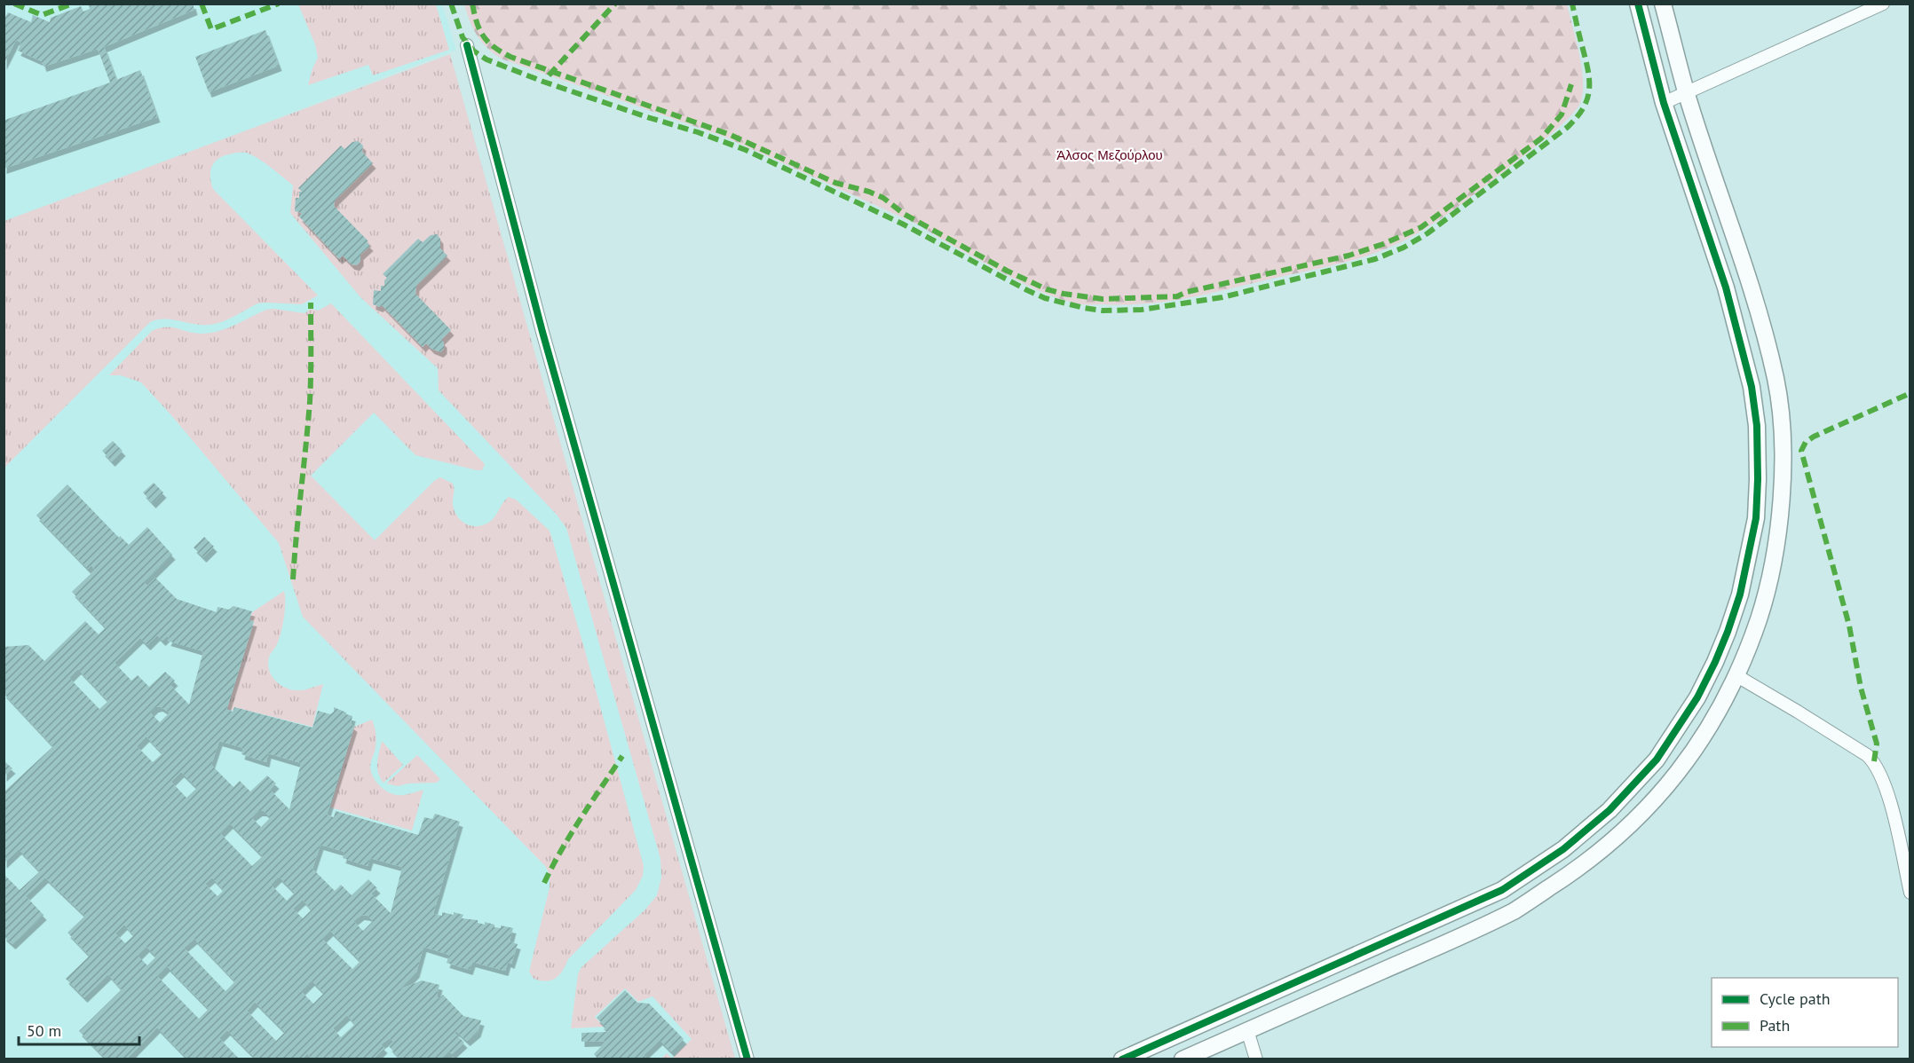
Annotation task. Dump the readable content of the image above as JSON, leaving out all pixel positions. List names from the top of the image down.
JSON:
{
  "parks": ["Άλσος Μεζούρλου"],
  "legend": ["Cycle path", "Path"],
  "scale_bar": "50 m"
}
